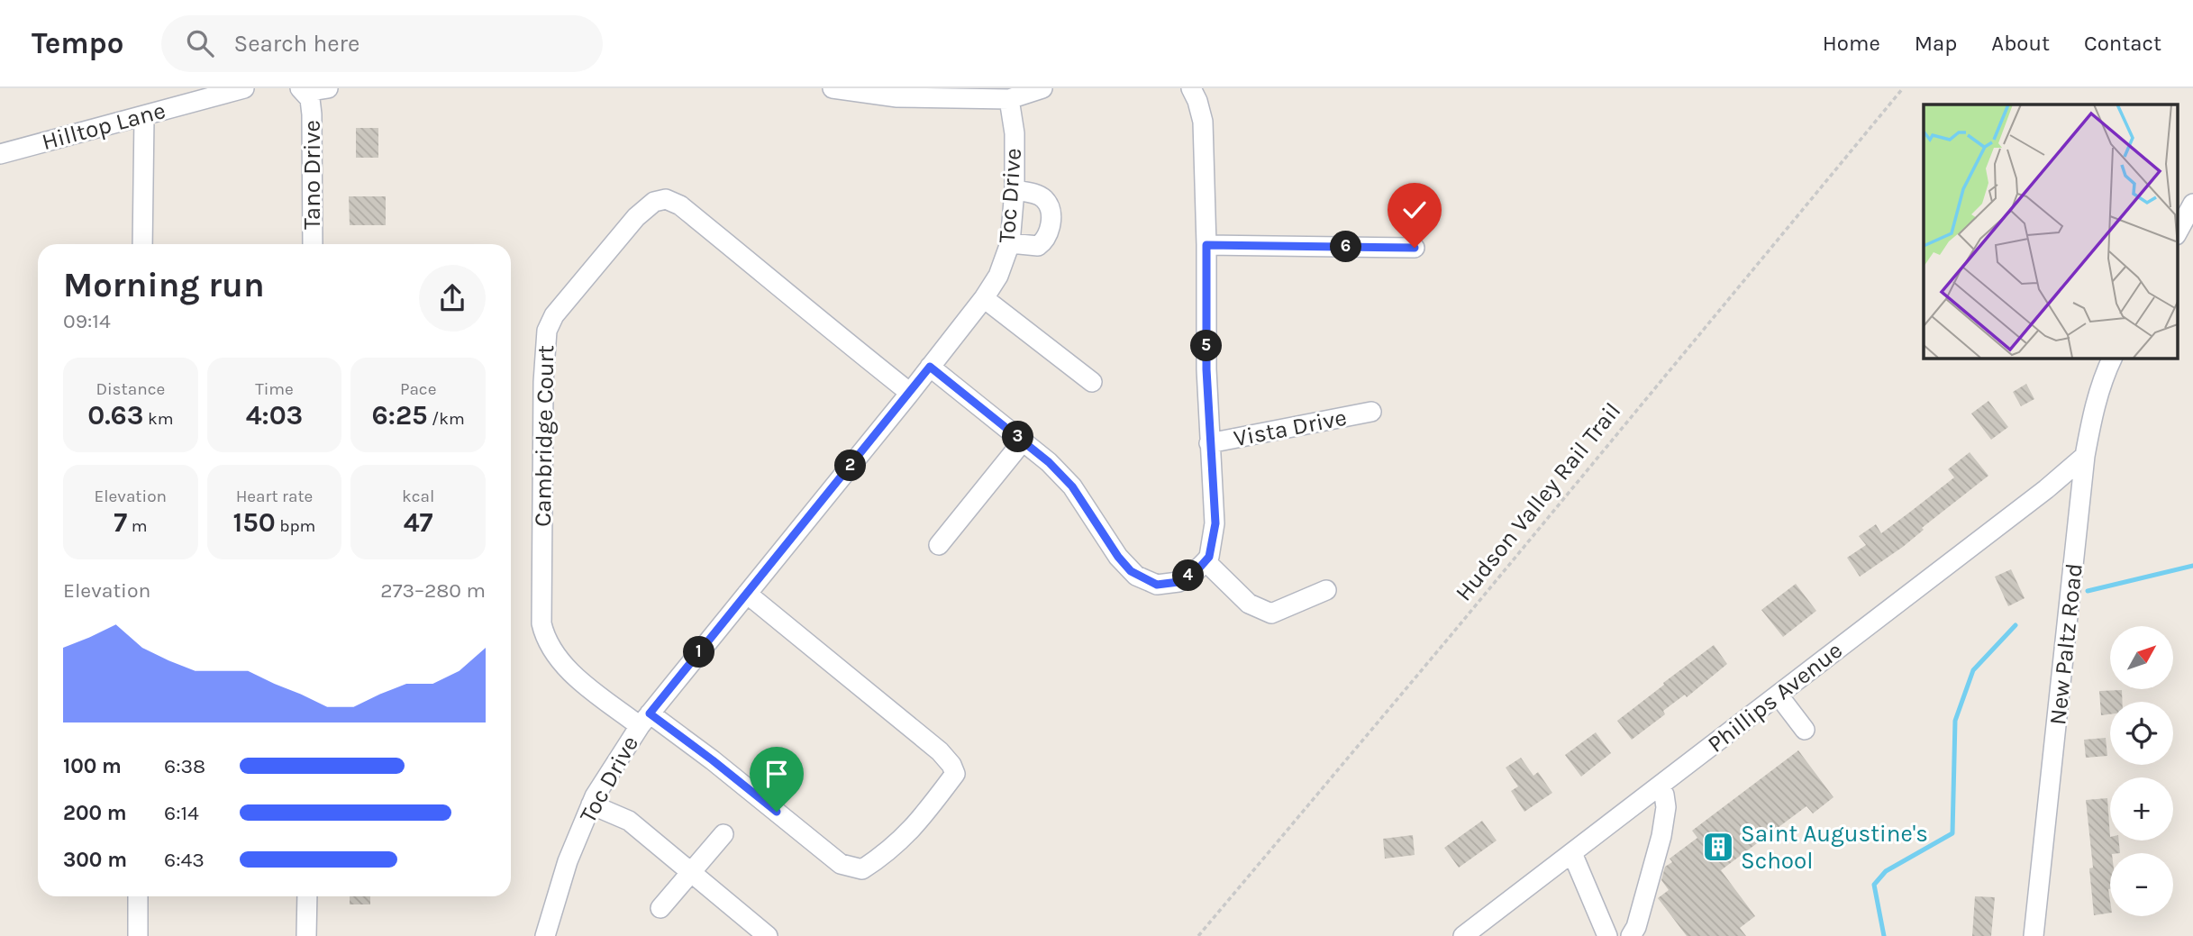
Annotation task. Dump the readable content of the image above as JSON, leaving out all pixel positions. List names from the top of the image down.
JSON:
{
  "streets": {
    "street": [
      "Hilltop Lane",
      "Tano Drive",
      "Toc Drive",
      "Vista Drive",
      "Cambridge Court",
      "New Paltz Road",
      "Phillips Avenue"
    ],
    "path": ["Hudson Valley Rail Trail"]
  },
  "crossings": [
    ["Toc Drive", "Cambridge Court"],
    ["New Paltz Road", "Phillips Avenue"]
  ],
  "places": {
    "building": ["Saint Augustine's School"]
  },
  "north": "top right",
  "page": {
    "header": "Tempo",
    "search": "Search here",
    "nav": [
      "Home",
      "Map",
      "About",
      "Contact"
    ],
    "pins": [
      "6",
      "5",
      "3",
      "2",
      "4",
      "1"
    ],
    "heading": ["Morning run", "09:14"],
    "stats": [
      ["Distance", "0.63 km"],
      ["Time", "4:03"],
      ["Pace", "6:25 /km"],
      ["Elevation", "7 m"],
      ["Heart rate", "150 bpm"],
      ["kcal", "47"]
    ],
    "chart": ["Elevation", "273–280 m"],
    "map_buttons": ["+", "−"],
    "list": [
      {
        "name": "100 m",
        "note": "6:38"
      },
      {
        "name": "200 m",
        "note": "6:14"
      },
      {
        "name": "300 m",
        "note": "6:43"
      }
    ]
  }
}
